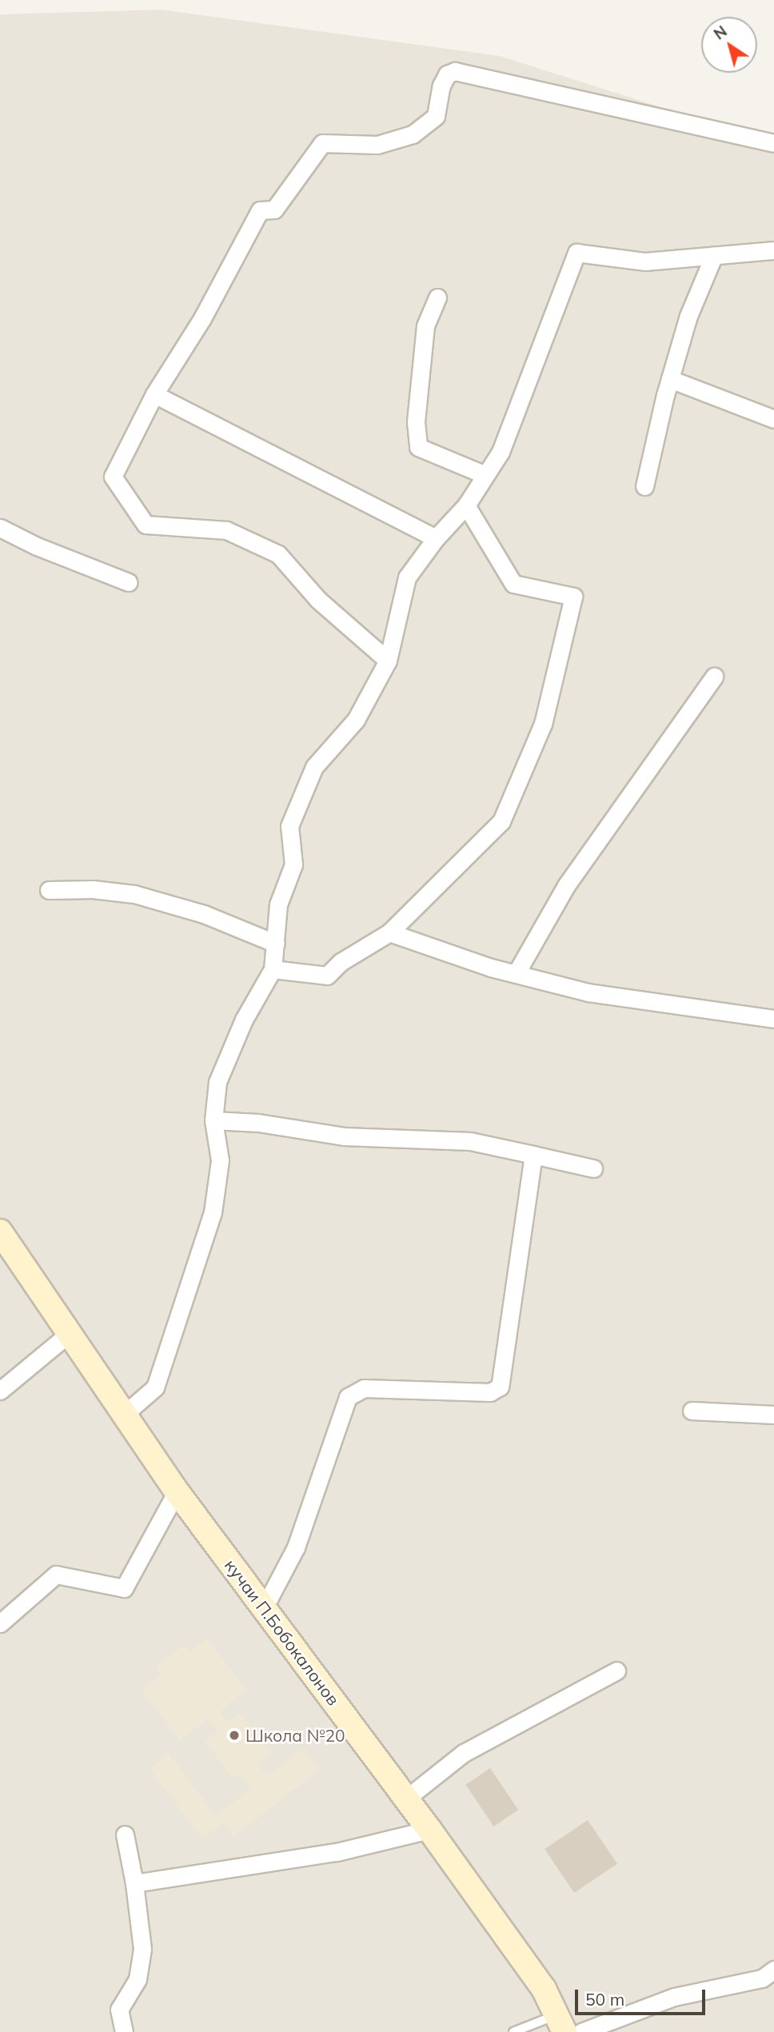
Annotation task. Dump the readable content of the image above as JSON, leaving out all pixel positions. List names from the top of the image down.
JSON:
{
  "streets": {
    "main road": ["кучаи П.Бобокалонов"]
  },
  "places": ["Школа №20"],
  "scale_bar": "50 m",
  "north": "top left"
}
